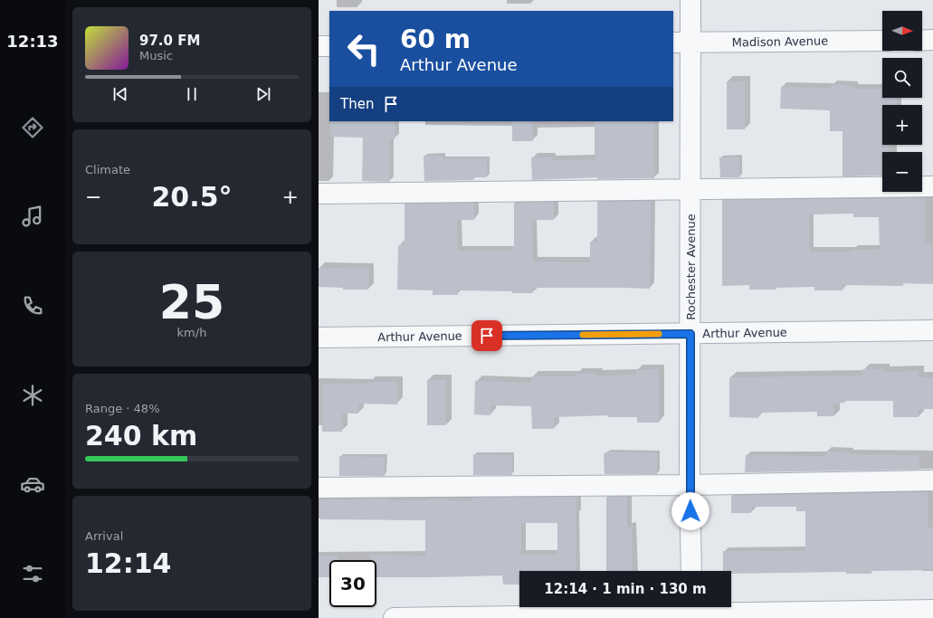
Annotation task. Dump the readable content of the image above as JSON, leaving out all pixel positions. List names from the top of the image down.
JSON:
{
  "streets": {
    "street": ["Madison Avenue", "Rochester Avenue", "Arthur Avenue"]
  },
  "crossings": [
    ["Madison Avenue", "Rochester Avenue"],
    ["Rochester Avenue", "Arthur Avenue"]
  ],
  "north": "right",
  "page": {
    "tabs": "12:13",
    "map_buttons": ["+", "−"],
    "turn": ["60 m", "Arthur Avenue"],
    "song": ["97.0 FM", "Music"],
    "then": "Then",
    "tile": [
      "Climate",
      ["25", "km/h"],
      ["Range · 48%", "240 km"],
      ["Arrival", "12:14"]
    ],
    "heat": ["−", "20.5°", "+"],
    "limit": "30",
    "trip": "12:14 · 1 min · 130 m"
  }
}
